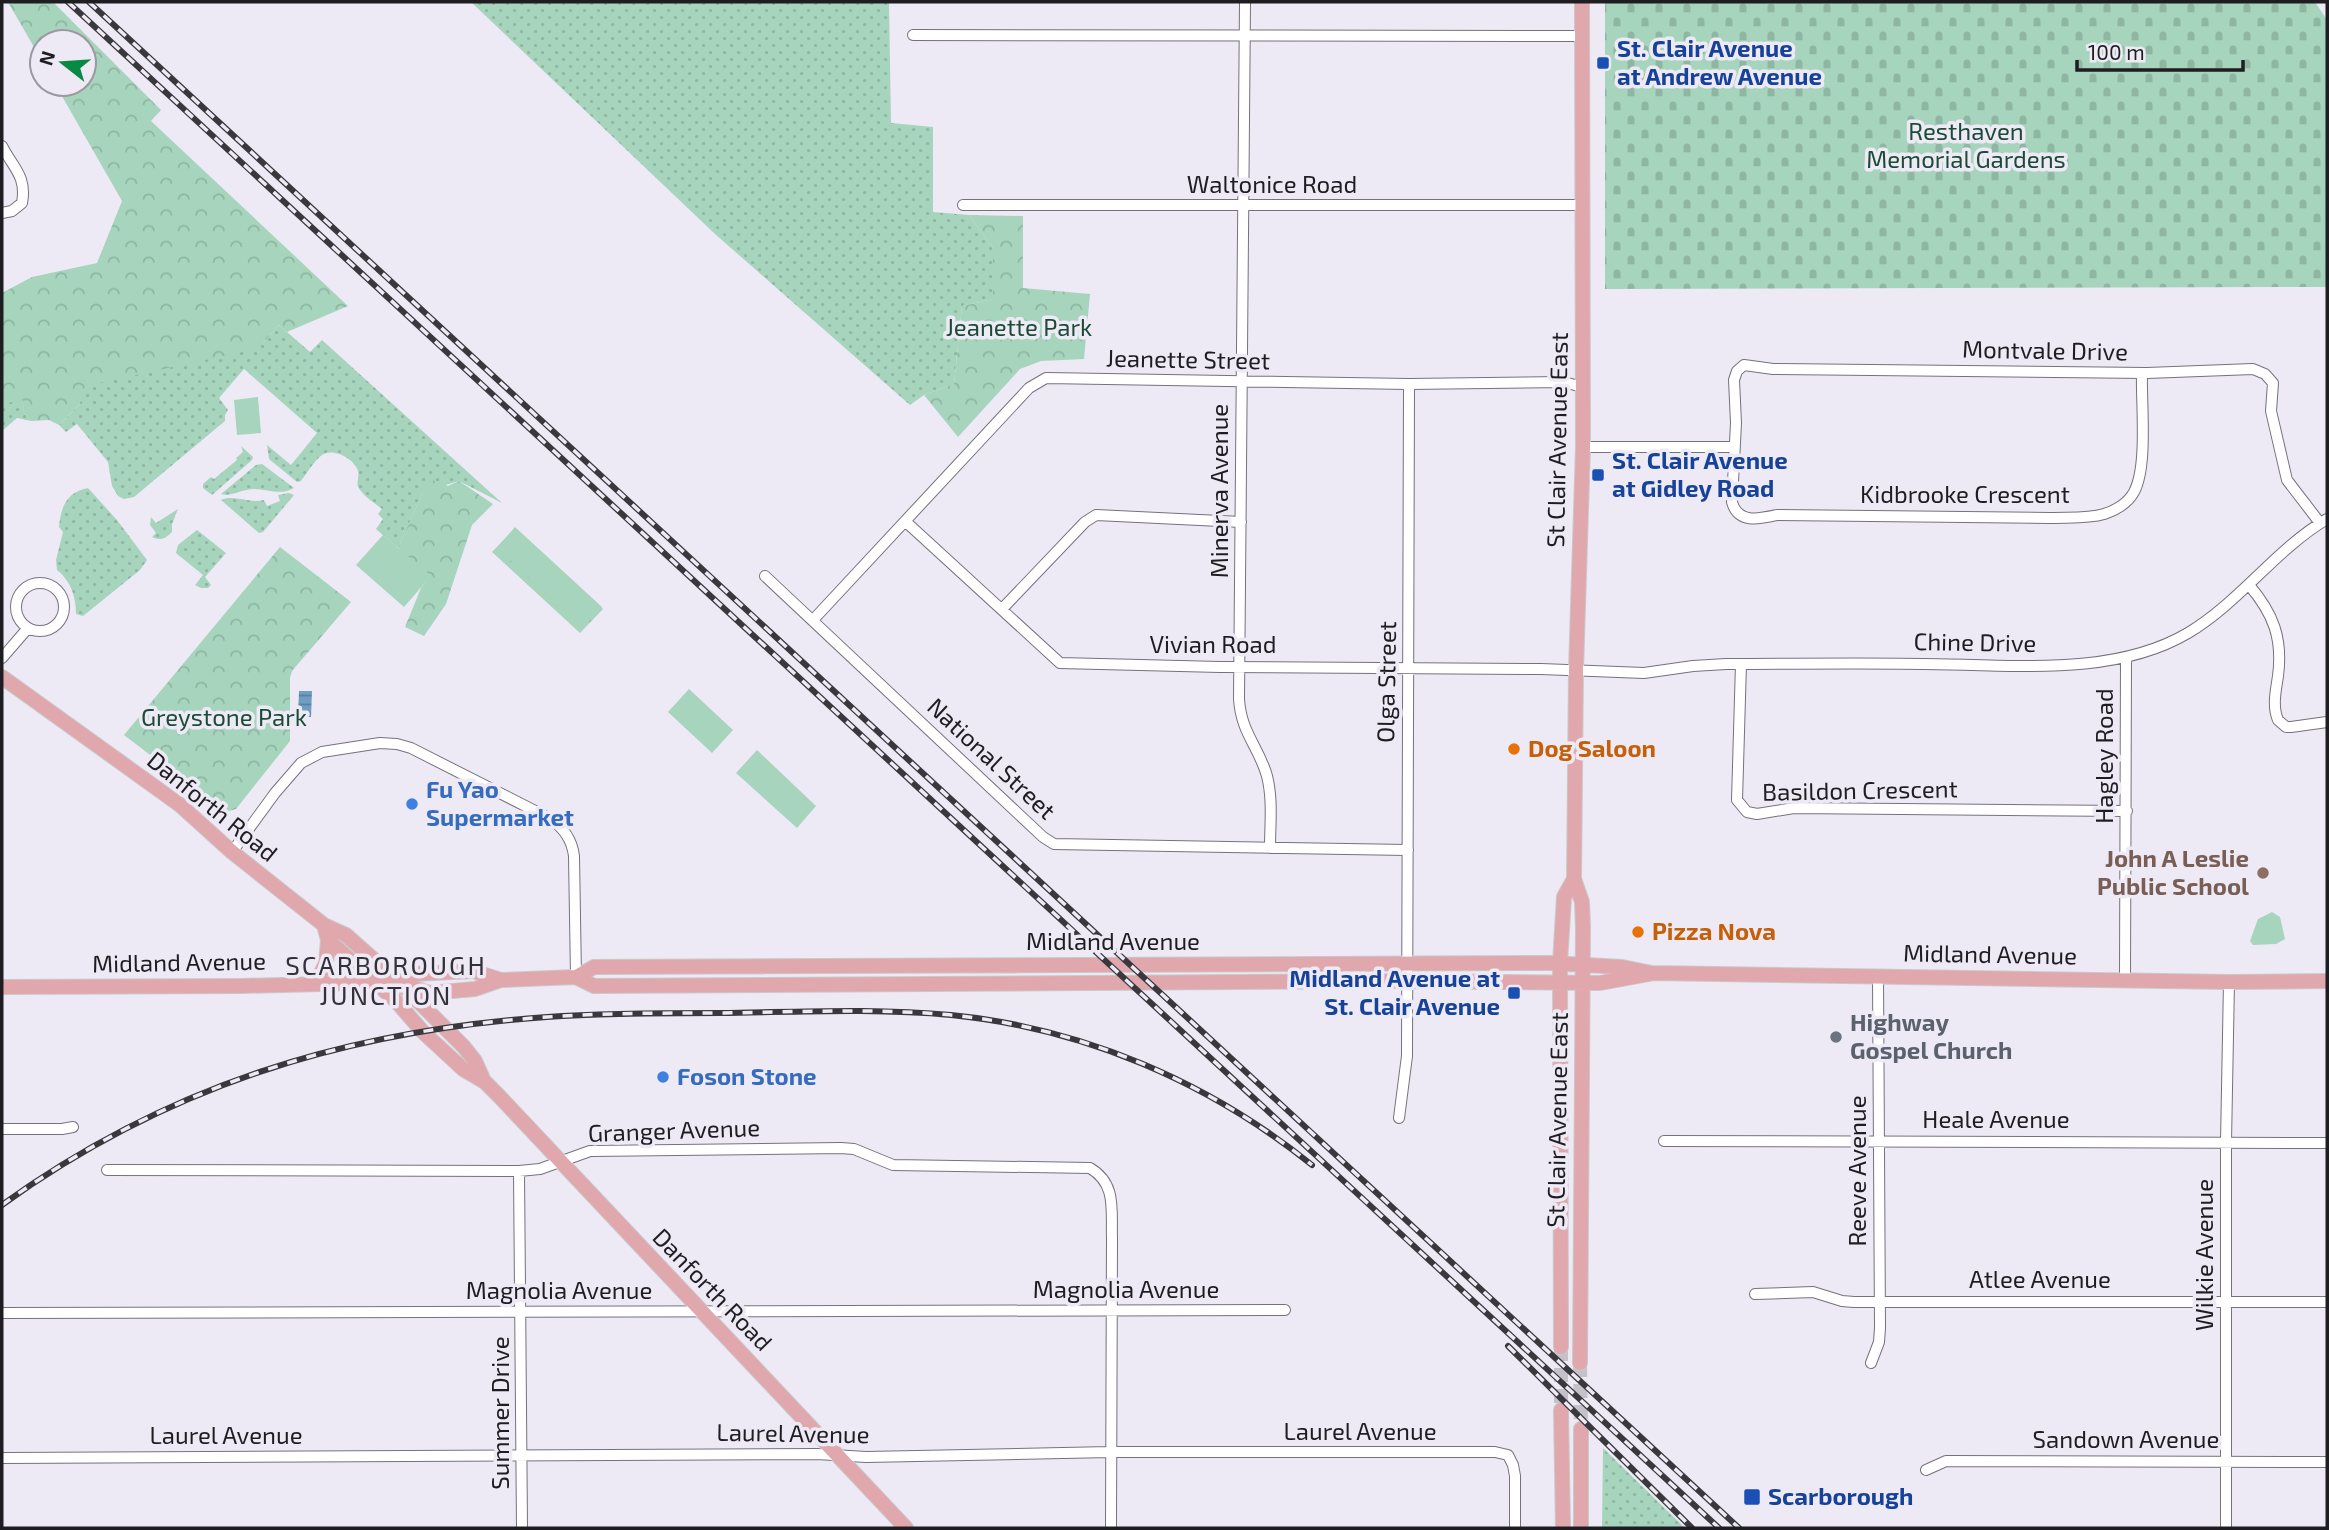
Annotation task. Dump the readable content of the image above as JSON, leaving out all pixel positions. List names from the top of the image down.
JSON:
{
  "streets": {
    "main road": ["St Clair Avenue East", "Danforth Road", "Midland Avenue"],
    "street": [
      "Waltonice Road",
      "Montvale Drive",
      "Jeanette Street",
      "Minerva Avenue",
      "Kidbrooke Crescent",
      "Chine Drive",
      "Vivian Road",
      "Olga Street",
      "Hagley Road",
      "National Street",
      "Basildon Crescent",
      "Heale Avenue",
      "Granger Avenue",
      "Reeve Avenue",
      "Wilkie Avenue",
      "Atlee Avenue",
      "Magnolia Avenue",
      "Summer Drive",
      "Laurel Avenue",
      "Sandown Avenue"
    ]
  },
  "crossings": [
    ["Waltonice Road", "St Clair Avenue East"],
    ["Waltonice Road", "Minerva Avenue"],
    ["Montvale Drive", "Kidbrooke Crescent"],
    ["Montvale Drive", "Chine Drive"],
    ["Jeanette Street", "St Clair Avenue East"],
    ["Jeanette Street", "Minerva Avenue"],
    ["Jeanette Street", "Vivian Road"],
    ["Jeanette Street", "Olga Street"],
    ["Jeanette Street", "National Street"],
    ["St Clair Avenue East", "Chine Drive"],
    ["St Clair Avenue East", "Vivian Road"],
    ["St Clair Avenue East", "Midland Avenue"],
    ["Minerva Avenue", "Vivian Road"],
    ["Minerva Avenue", "National Street"],
    ["Chine Drive", "Vivian Road"],
    ["Chine Drive", "Hagley Road"],
    ["Chine Drive", "Basildon Crescent"],
    ["Vivian Road", "Olga Street"],
    ["Olga Street", "National Street"],
    ["Olga Street", "Midland Avenue"],
    ["Hagley Road", "Basildon Crescent"],
    ["Hagley Road", "Midland Avenue"],
    ["Danforth Road", "Midland Avenue"],
    ["Danforth Road", "Granger Avenue"],
    ["Danforth Road", "Magnolia Avenue"],
    ["Danforth Road", "Laurel Avenue"],
    ["Midland Avenue", "Reeve Avenue"],
    ["Midland Avenue", "Wilkie Avenue"],
    ["Heale Avenue", "Reeve Avenue"],
    ["Heale Avenue", "Wilkie Avenue"],
    ["Granger Avenue", "Magnolia Avenue"],
    ["Granger Avenue", "Summer Drive"],
    ["Granger Avenue", "Laurel Avenue"],
    ["Reeve Avenue", "Atlee Avenue"],
    ["Wilkie Avenue", "Atlee Avenue"],
    ["Wilkie Avenue", "Sandown Avenue"],
    ["Magnolia Avenue", "Summer Drive"],
    ["Summer Drive", "Laurel Avenue"]
  ],
  "districts": ["SCARBOROUGH JUNCTION"],
  "parks": ["Resthaven Memorial Gardens", "Jeanette Park", "Greystone Park"],
  "places": {
    "transit": [
      "St. Clair Avenue at Andrew Avenue",
      "St. Clair Avenue at Gidley Road",
      "Midland Avenue at St. Clair Avenue",
      "Scarborough"
    ],
    "other": [
      "Dog Saloon",
      "Fu Yao Supermarket",
      "John A Leslie Public School",
      "Pizza Nova",
      "Highway Gospel Church",
      "Foson Stone"
    ]
  },
  "scale_bar": "100 m",
  "north": "left"
}
